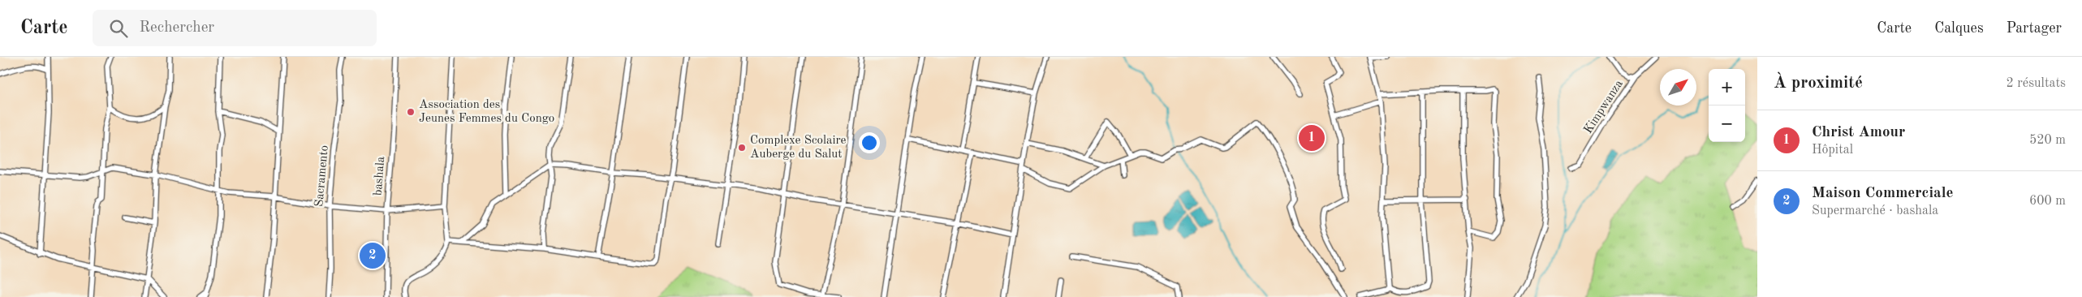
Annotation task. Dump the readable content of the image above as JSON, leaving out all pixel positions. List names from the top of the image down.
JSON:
{
  "streets": {
    "street": ["Kimpwanza", "Sacramento", "bashala"]
  },
  "places": ["Association des Jeunes Femmes du Congo", "Complexe Scolaire Auberge du Salut"],
  "north": "top right",
  "page": {
    "header": "Carte",
    "search": "Rechercher",
    "nav": ["Carte", "Calques", "Partager"],
    "heading": ["À proximité", "2 résultats"],
    "map_buttons": ["+", "−"],
    "list": [
      {
        "mark": "1",
        "name": "Christ Amour",
        "note": "Hôpital",
        "value": "520 m"
      },
      {
        "mark": "2",
        "name": "Maison Commerciale",
        "note": "Supermarché · bashala",
        "value": "600 m"
      }
    ],
    "pins": ["1", "2"]
  }
}
